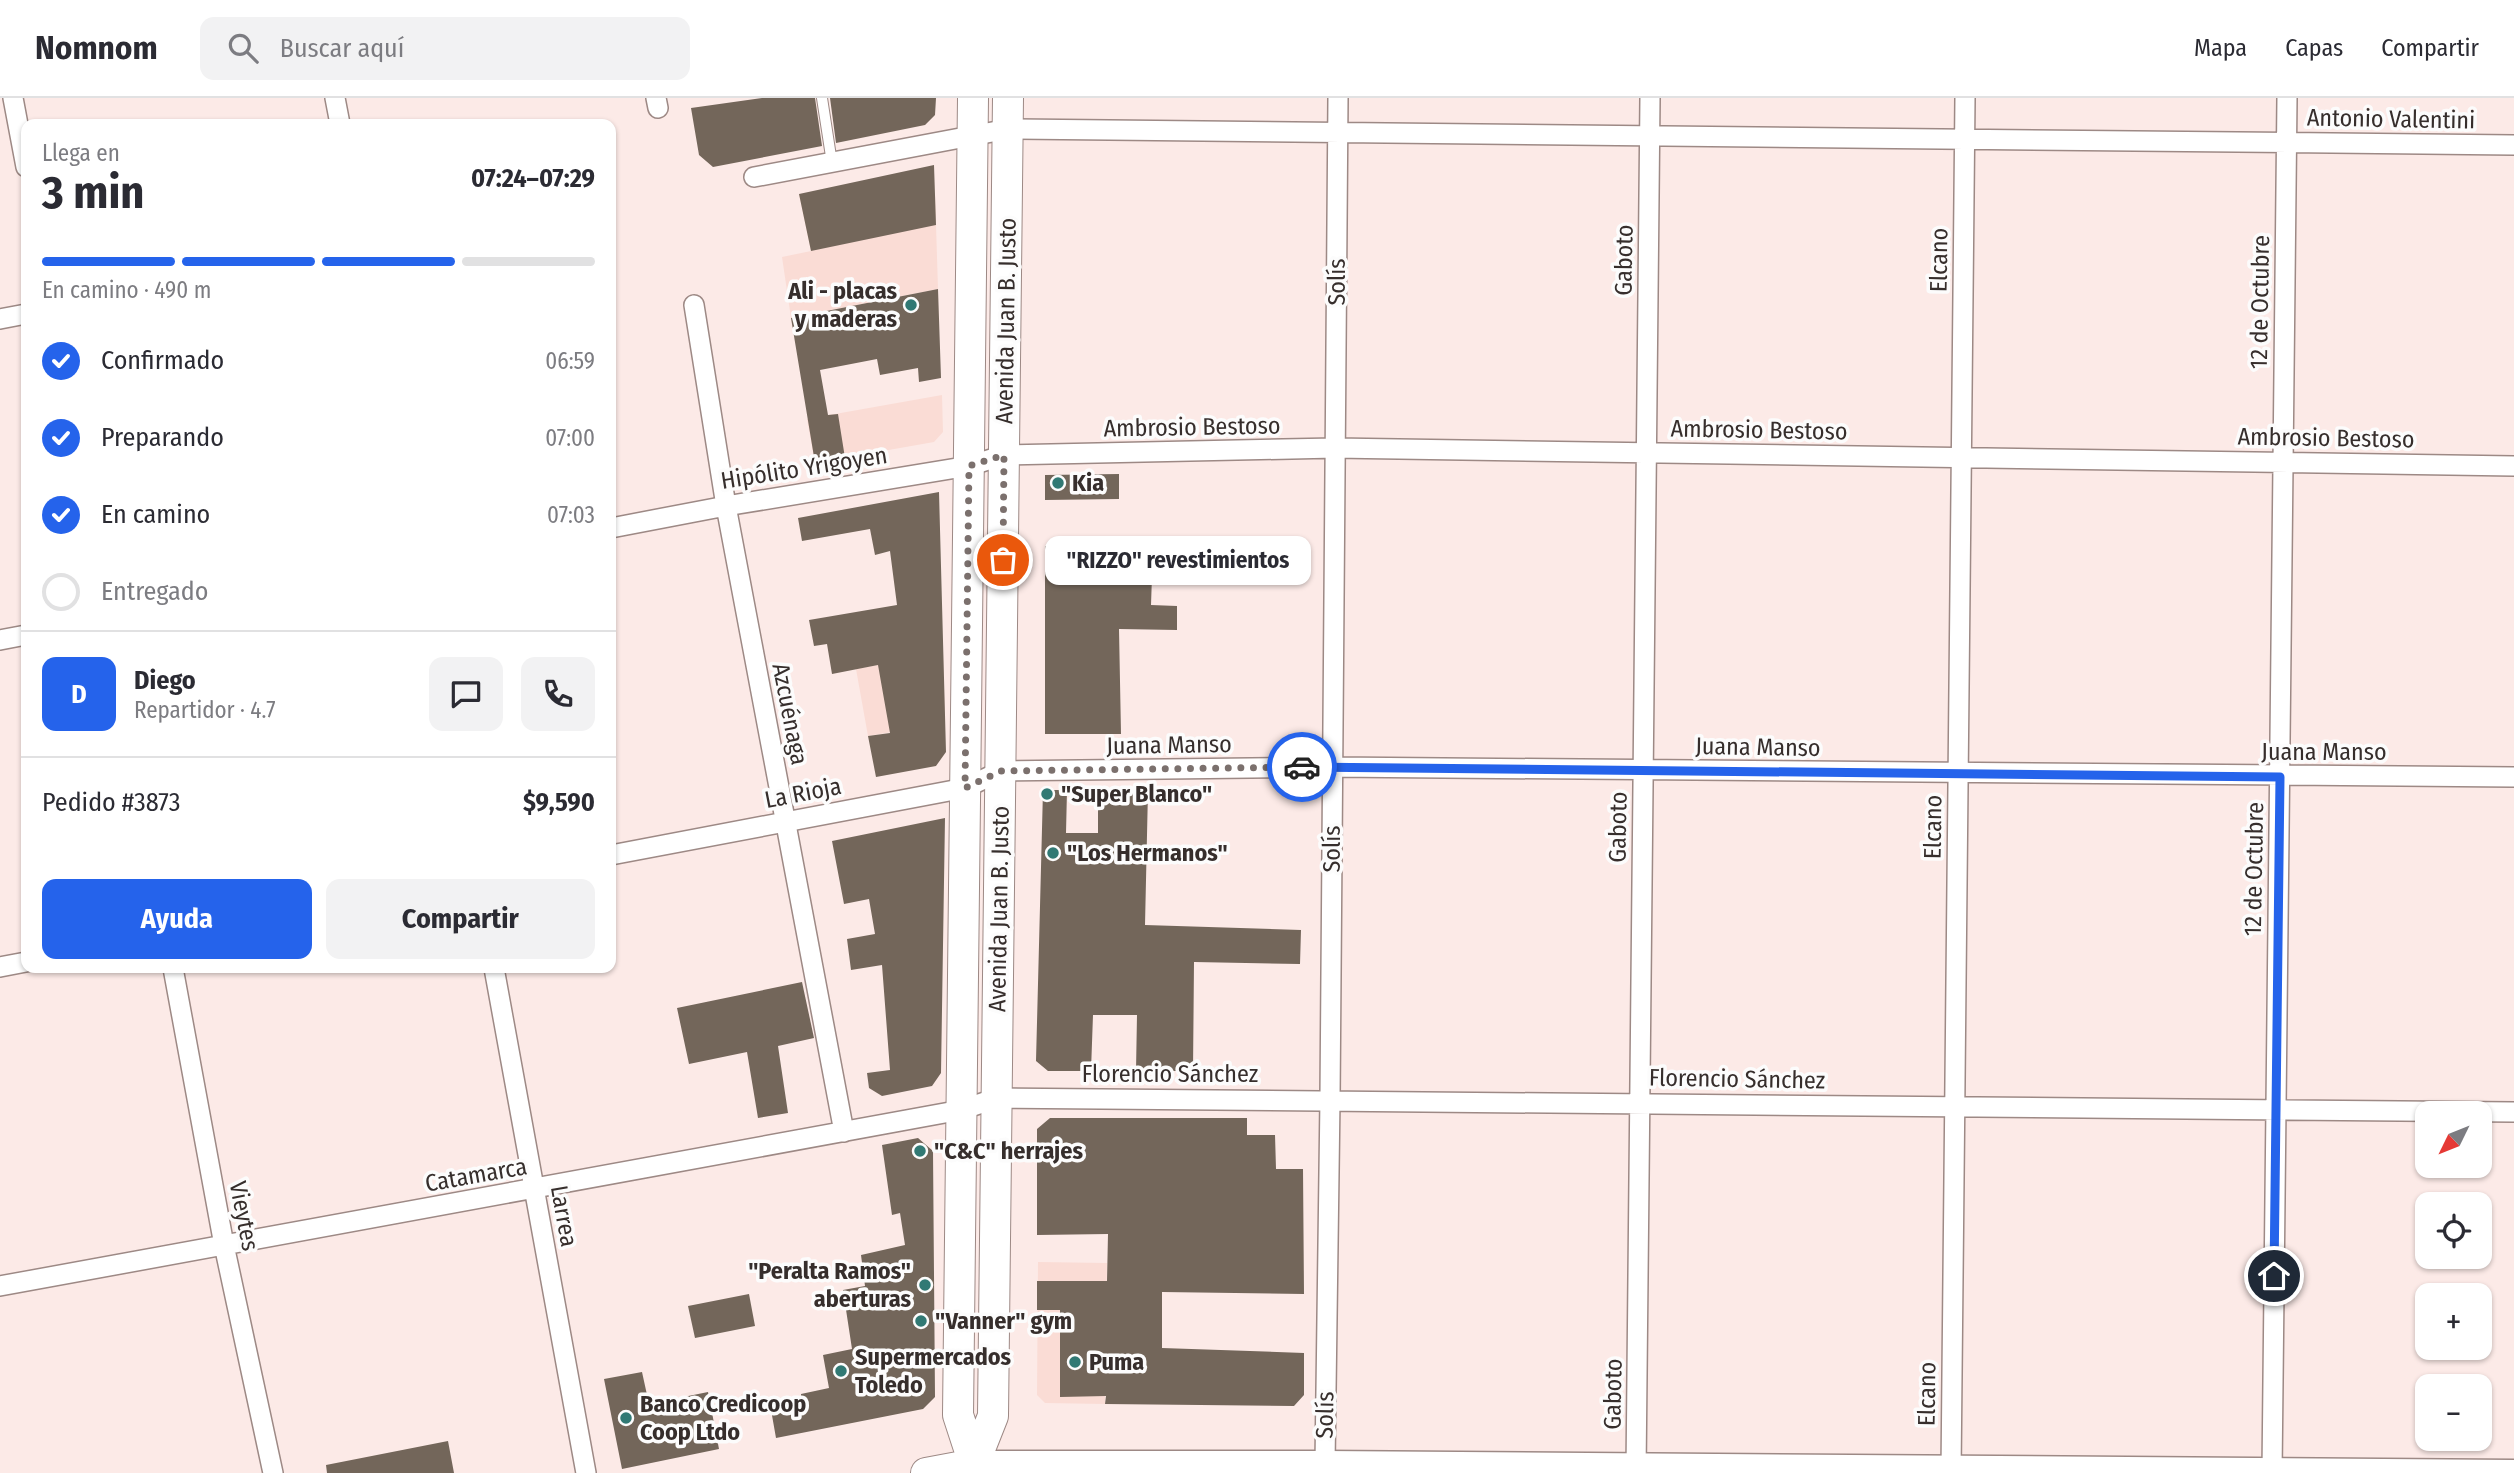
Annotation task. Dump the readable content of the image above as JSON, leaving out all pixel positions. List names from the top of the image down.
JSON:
{
  "streets": {
    "main road": ["Avenida Juan B. Justo"],
    "street": [
      "Antonio Valentini",
      "Gaboto",
      "Elcano",
      "Solís",
      "12 de Octubre",
      "Ambrosio Bestoso",
      "Hipólito Yrigoyen",
      "Azcuénaga",
      "Juana Manso",
      "La Rioja",
      "Florencio Sánchez",
      "Catamarca",
      "Vieytes",
      "Larrea"
    ]
  },
  "crossings": [
    ["Antonio Valentini", "Gaboto"],
    ["Antonio Valentini", "Elcano"],
    ["Antonio Valentini", "Solís"],
    ["Antonio Valentini", "12 de Octubre"],
    ["Antonio Valentini", "Avenida Juan B. Justo"],
    ["Gaboto", "Ambrosio Bestoso"],
    ["Gaboto", "Juana Manso"],
    ["Gaboto", "Florencio Sánchez"],
    ["Elcano", "Ambrosio Bestoso"],
    ["Elcano", "Juana Manso"],
    ["Elcano", "Florencio Sánchez"],
    ["Solís", "Ambrosio Bestoso"],
    ["Solís", "Juana Manso"],
    ["Solís", "Florencio Sánchez"],
    ["12 de Octubre", "Ambrosio Bestoso"],
    ["12 de Octubre", "Juana Manso"],
    ["12 de Octubre", "Florencio Sánchez"],
    ["Avenida Juan B. Justo", "Ambrosio Bestoso"],
    ["Avenida Juan B. Justo", "Hipólito Yrigoyen"],
    ["Avenida Juan B. Justo", "Juana Manso"],
    ["Avenida Juan B. Justo", "La Rioja"],
    ["Avenida Juan B. Justo", "Florencio Sánchez"],
    ["Avenida Juan B. Justo", "Catamarca"],
    ["Ambrosio Bestoso", "Hipólito Yrigoyen"],
    ["Hipólito Yrigoyen", "Azcuénaga"],
    ["Azcuénaga", "La Rioja"],
    ["Azcuénaga", "Catamarca"],
    ["Juana Manso", "La Rioja"],
    ["Florencio Sánchez", "Catamarca"],
    ["Catamarca", "Vieytes"],
    ["Catamarca", "Larrea"]
  ],
  "places": [
    "Ali - placas y maderas",
    "Kia",
    "\"RIZZO\" revestimientos",
    "\"Super Blanco\"",
    "\"Los Hermanos\"",
    "\"C&C\" herrajes",
    "\"Peralta Ramos\" aberturas",
    "\"Vanner\" gym",
    "Puma",
    "Supermercados Toledo",
    "Banco Credicoop Coop Ltdo"
  ],
  "north": "bottom left",
  "page": {
    "header": "Nomnom",
    "search": "Buscar aquí",
    "nav": ["Mapa", "Capas", "Compartir"],
    "heading": ["3 min", "Llega en", "07:24–07:29"],
    "panel": [
      "Diego",
      "Repartidor · 4.7",
      "Pedido #3873",
      "$9,590"
    ],
    "bar": "En camino · 490 m",
    "list": [
      ["Confirmado", "06:59"],
      ["Preparando", "07:00"],
      ["En camino", "07:03"],
      "Entregado"
    ],
    "bubble": "\"RIZZO\" revestimientos",
    "round": "D",
    "buttons": ["Ayuda", "Compartir"],
    "map_buttons": ["+", "−"]
  }
}
